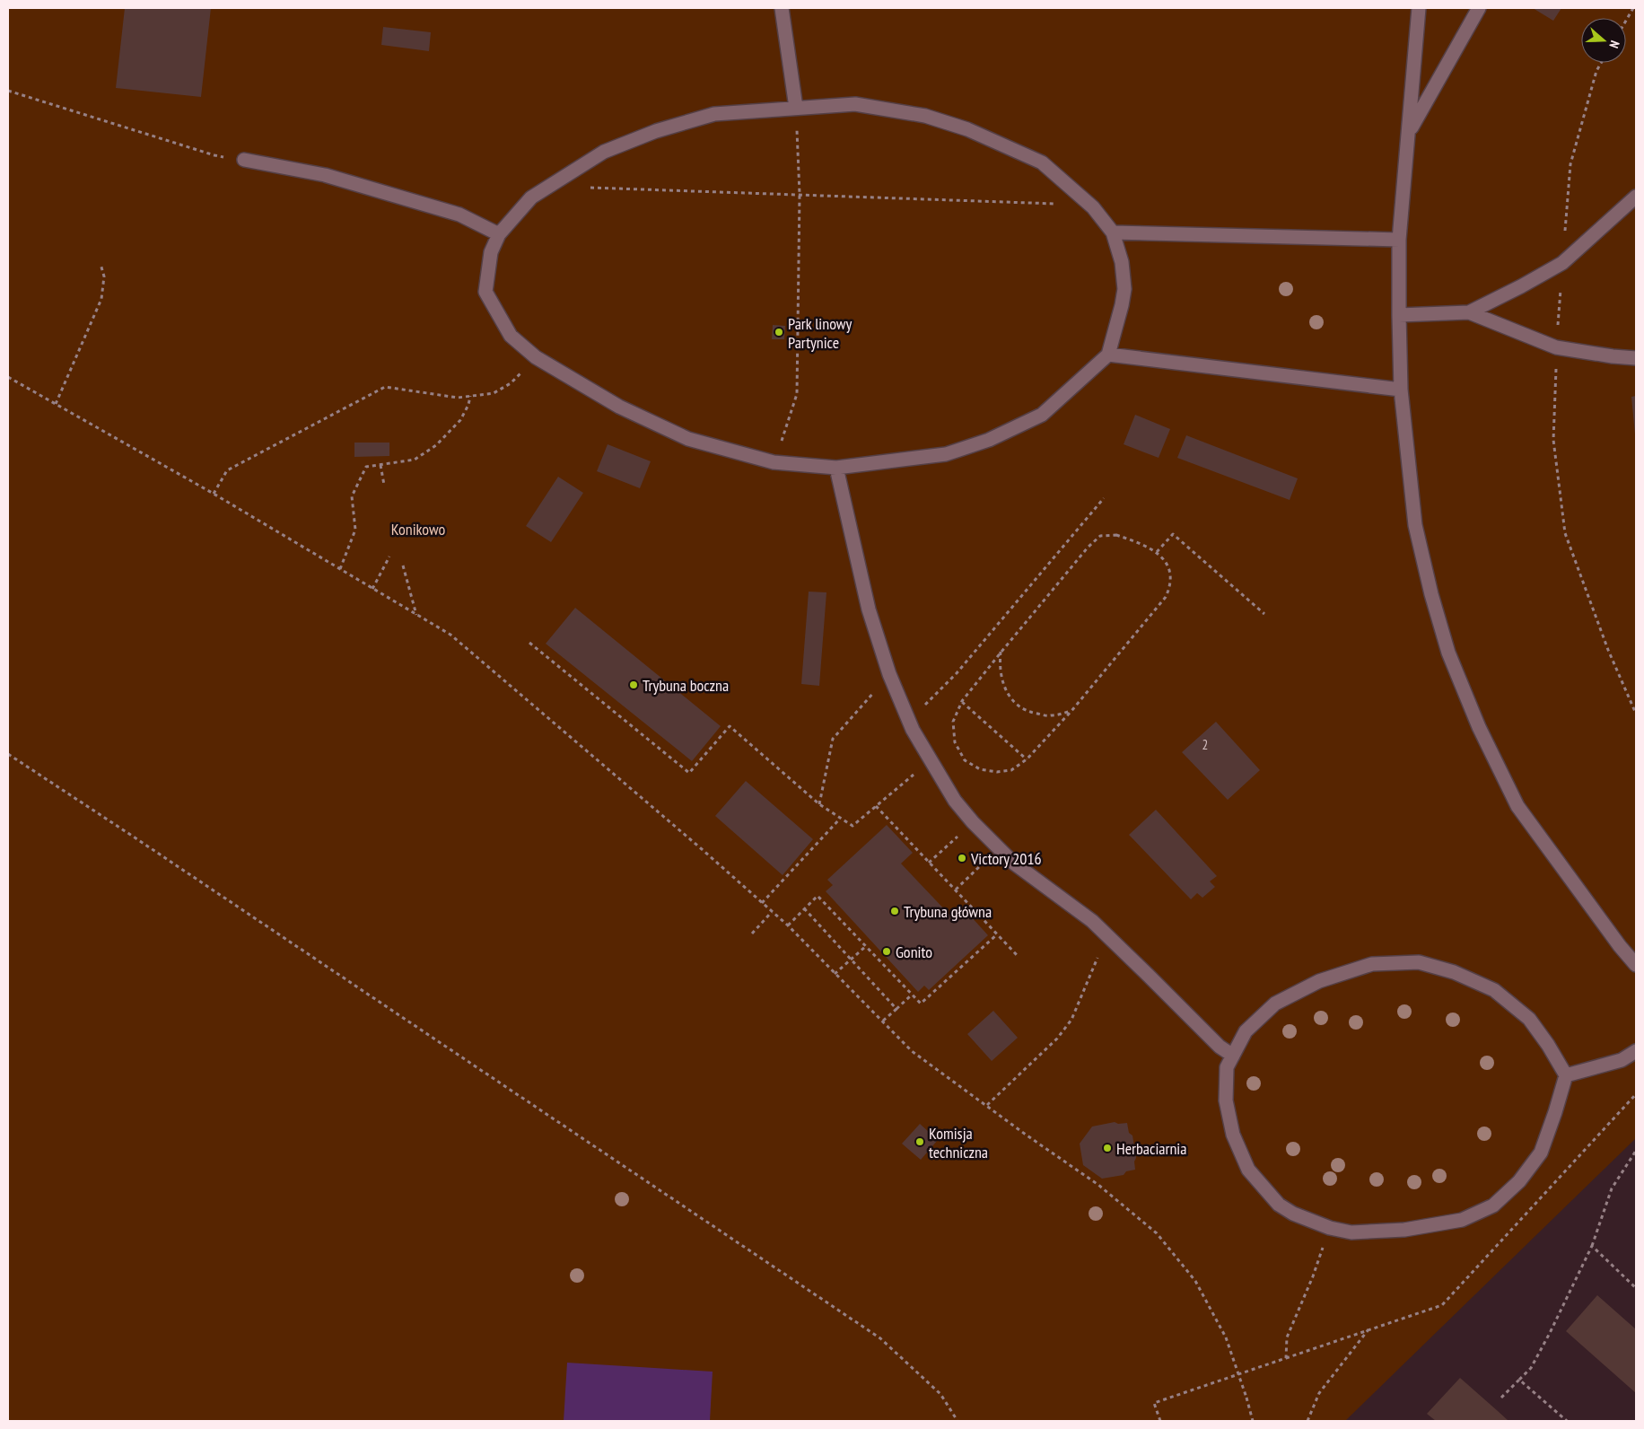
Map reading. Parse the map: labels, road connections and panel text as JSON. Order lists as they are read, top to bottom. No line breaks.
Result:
{"parks":["Konikowo"],"places":["Park linowy Partynice","Trybuna boczna","Victory 2016","Trybuna główna","Gonito","Komisja techniczna","Herbaciarnia"],"house_numbers":["2"],"north":"right"}
